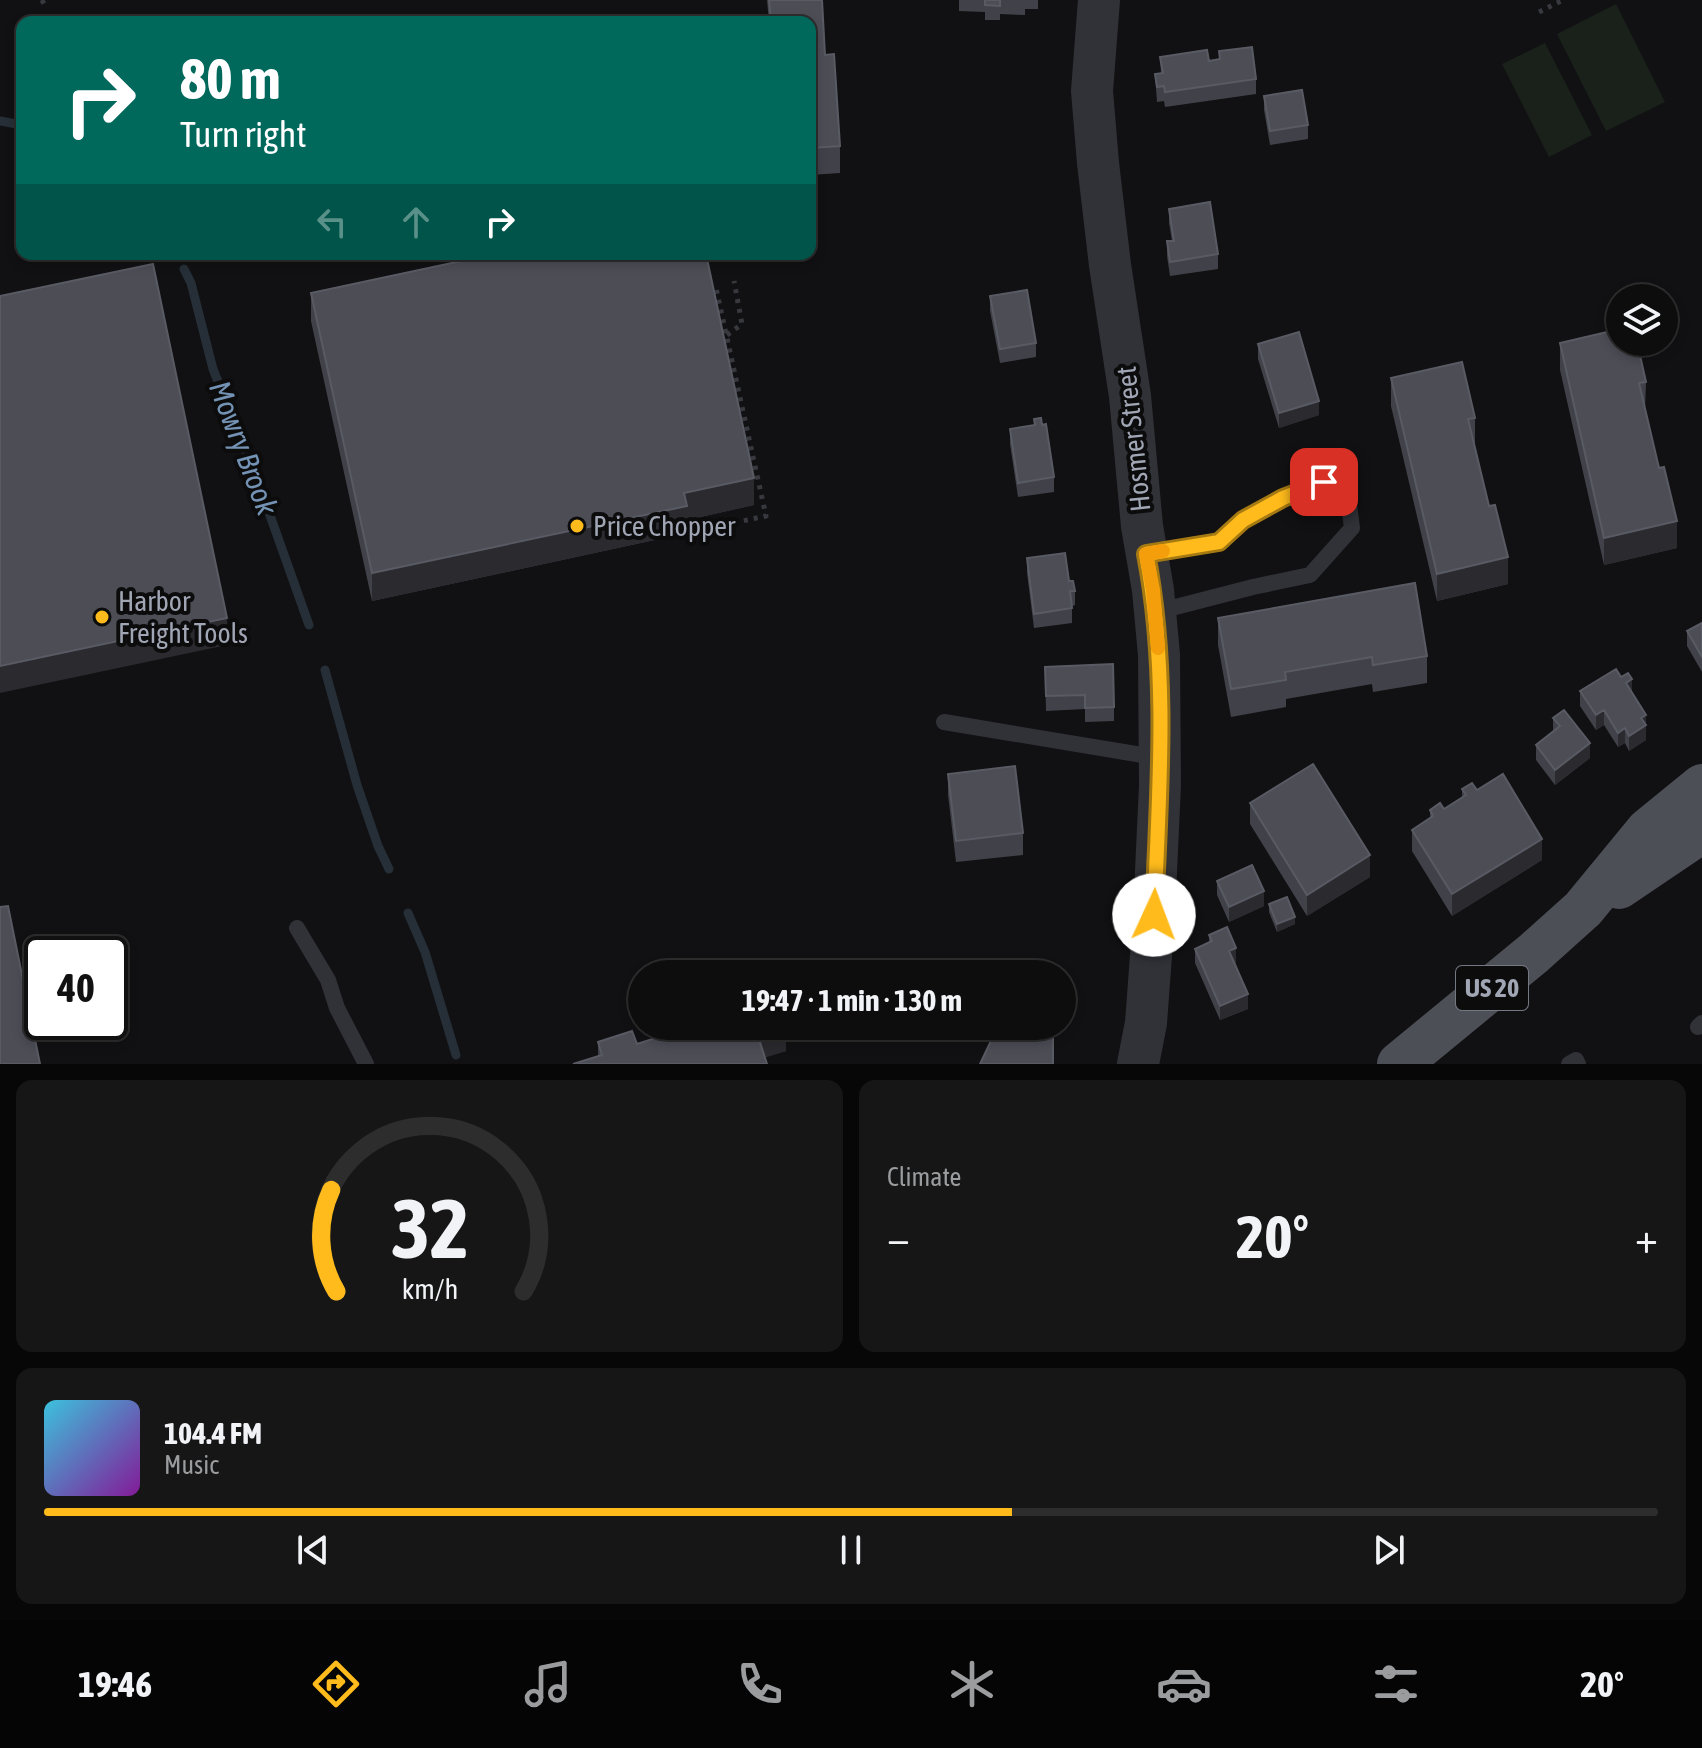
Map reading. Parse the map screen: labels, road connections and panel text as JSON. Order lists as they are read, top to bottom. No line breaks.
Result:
{"streets":{"main road":["US 20"],"street":["Hosmer Street"]},"water":["Mowry Brook"],"places":["Price Chopper","Harbor Freight Tools"],"page":{"turn":["80 m","Turn right"],"limit":"40","trip":"19:47 · 1 min · 130 m","tile":"Climate","heat":["−","20°","+"],"song":["104.4 FM","Music"],"tabs":["19:46","20°"],"gauge":["32","km/h"]}}
